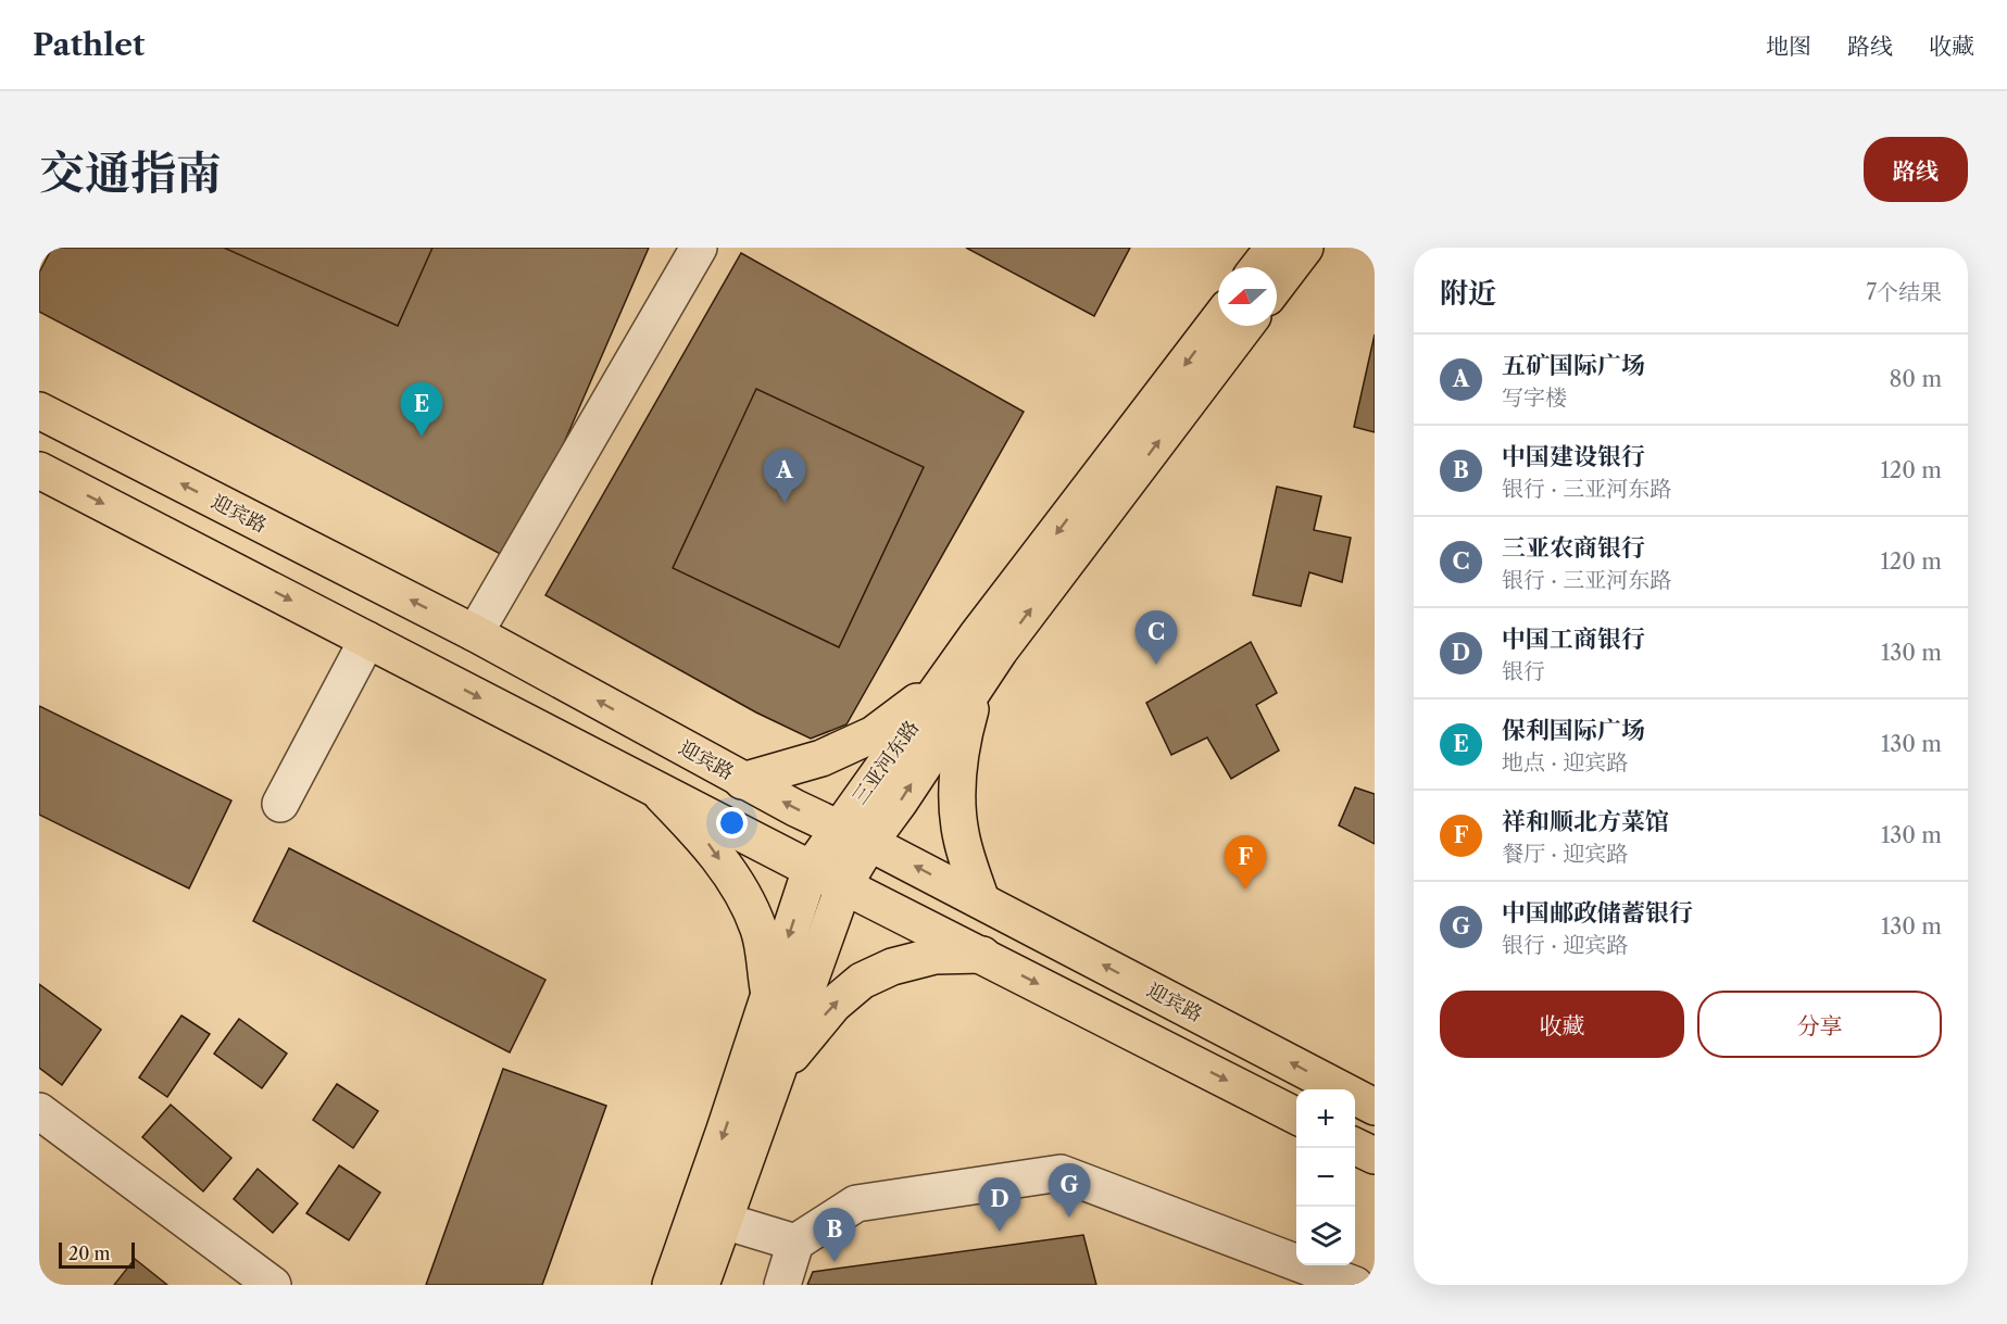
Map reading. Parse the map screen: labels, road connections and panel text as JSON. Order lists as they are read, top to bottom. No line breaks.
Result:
{"streets":{"main road":["迎宾路","三亚河东路"]},"crossings":[["迎宾路","三亚河东路"]],"scale_bar":"20 m","north":"left","page":{"header":"Pathlet","nav":["地图","路线","收藏"],"title":"交通指南","buttons":["路线",["收藏","分享"]],"heading":["附近","7个结果"],"list":[{"mark":"A","name":"五矿国际广场","note":"写字楼","value":"80 m"},{"mark":"B","name":"中国建设银行","note":"银行 · 三亚河东路","value":"120 m"},{"mark":"C","name":"三亚农商银行","note":"银行 · 三亚河东路","value":"120 m"},{"mark":"D","name":"中国工商银行","note":"银行","value":"130 m"},{"mark":"E","name":"保利国际广场","note":"地点 · 迎宾路","value":"130 m"},{"mark":"F","name":"祥和顺北方菜馆","note":"餐厅 · 迎宾路","value":"130 m"},{"mark":"G","name":"中国邮政储蓄银行","note":"银行 · 迎宾路","value":"130 m"}],"pins":["E","A","C","F","G","D","B"],"map_buttons":["+","−"],"scale":"20 m"}}
